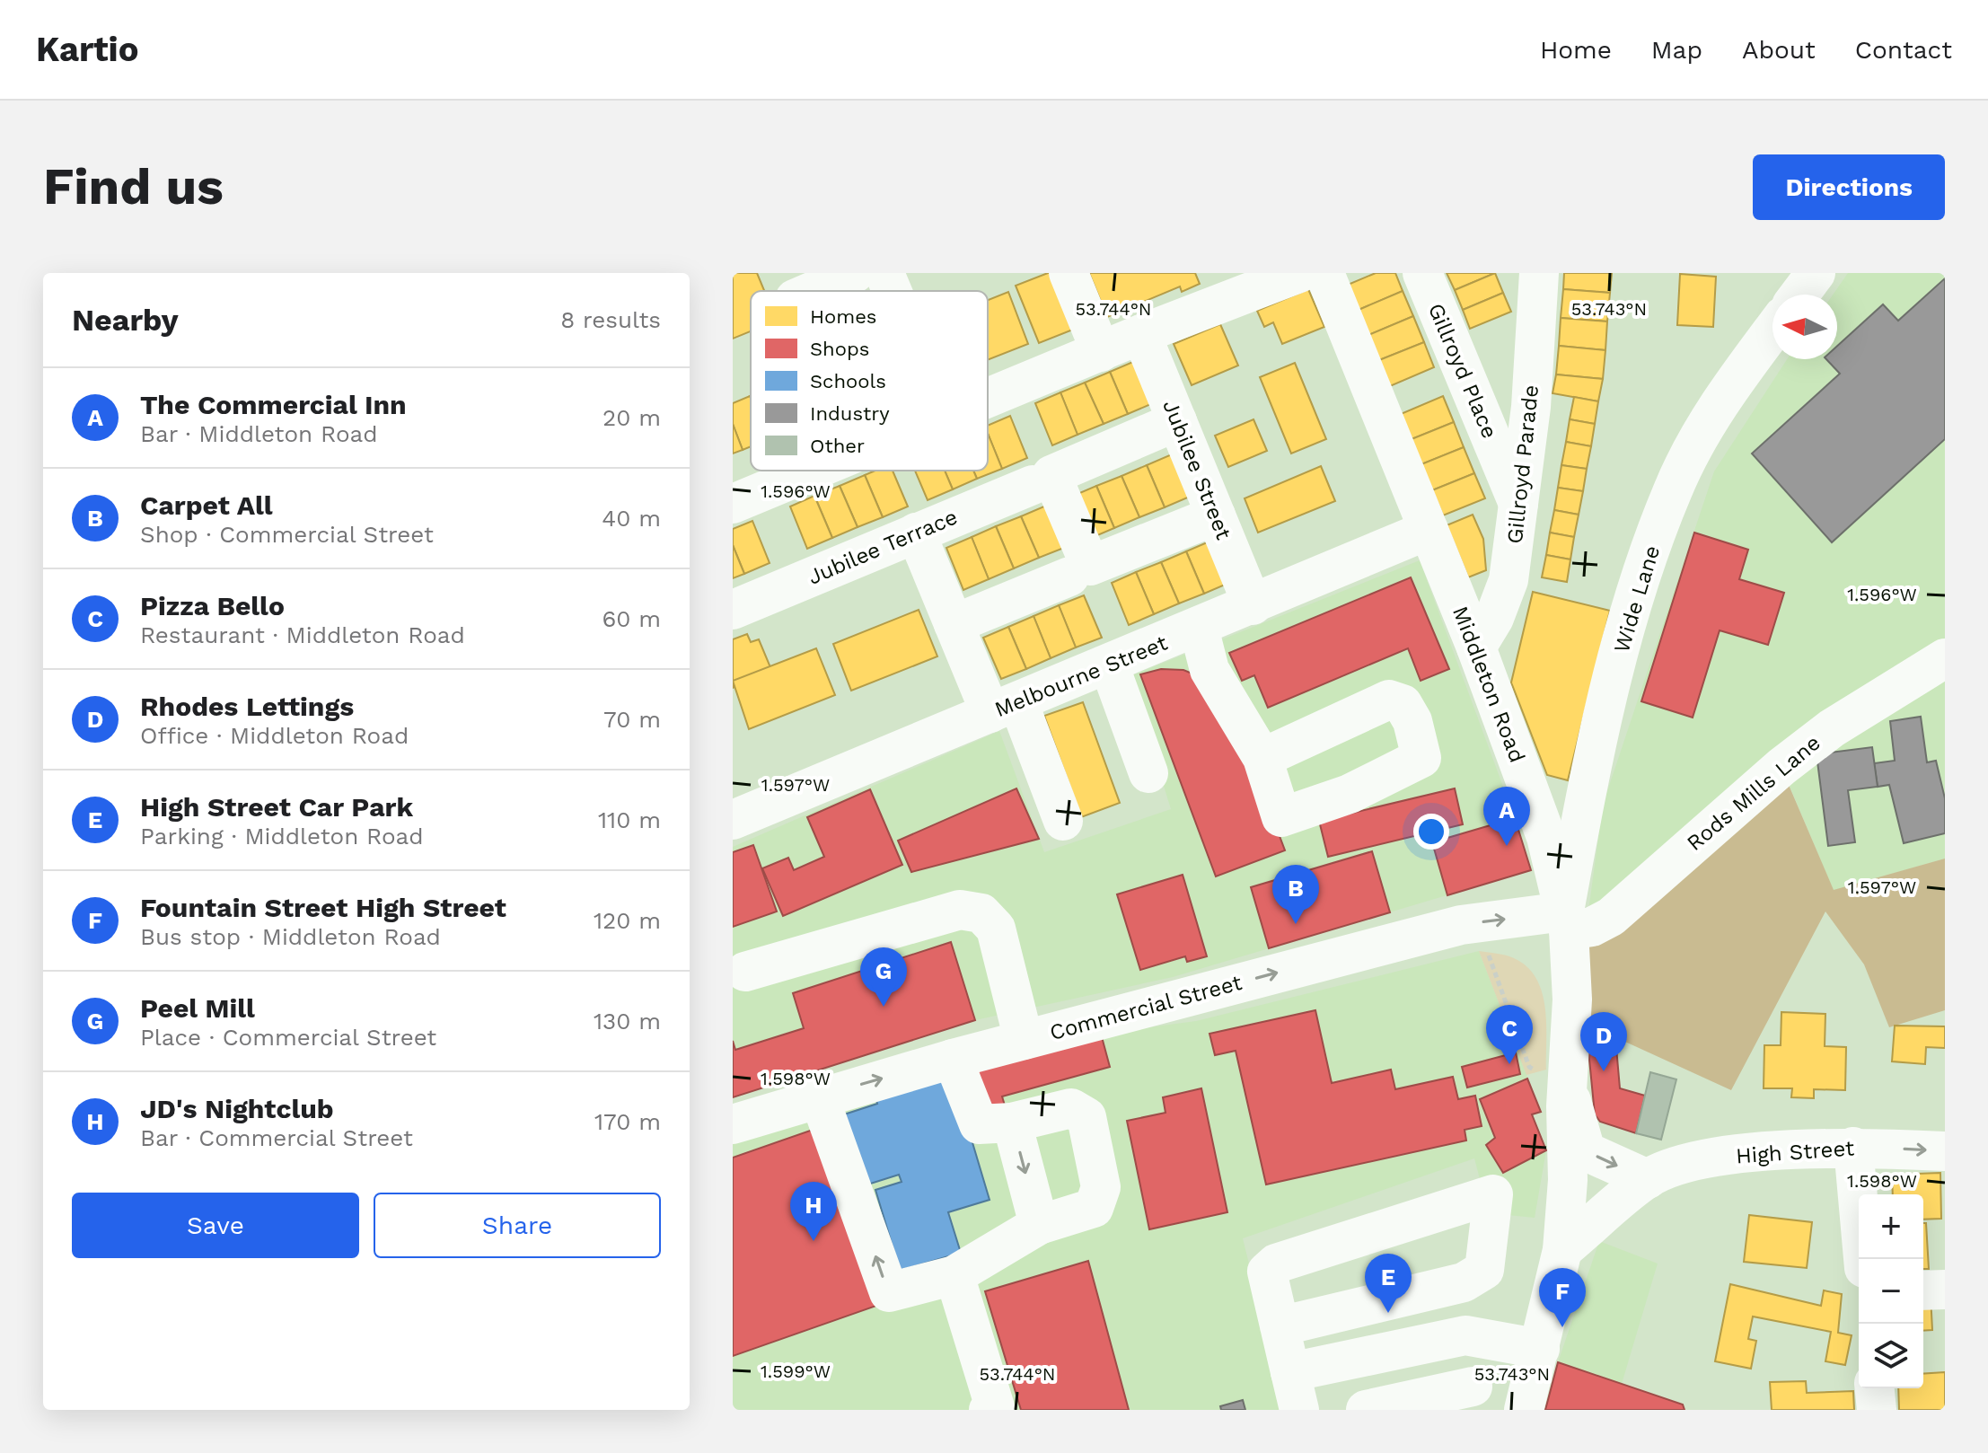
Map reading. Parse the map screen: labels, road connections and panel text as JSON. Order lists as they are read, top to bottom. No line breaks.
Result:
{"streets":{"street":["Gillroyd Place","Gillroyd Parade","Jubilee Street","Jubilee Terrace","Wide Lane","Melbourne Street","Middleton Road","Rods Mills Lane","Commercial Street","High Street"]},"crossings":[["Gillroyd Place","Gillroyd Parade"],["Gillroyd Parade","Middleton Road"],["Jubilee Street","Jubilee Terrace"],["Jubilee Street","Melbourne Street"],["Wide Lane","Middleton Road"],["Wide Lane","Rods Mills Lane"],["Wide Lane","Commercial Street"],["Melbourne Street","Middleton Road"],["Middleton Road","Rods Mills Lane"],["Middleton Road","Commercial Street"],["Middleton Road","High Street"],["Rods Mills Lane","Commercial Street"]],"one_way":["Commercial Street"],"legend":["Homes","Shops","Schools","Industry","Other"],"north":"left","page":{"header":"Kartio","nav":["Home","Map","About","Contact"],"buttons":["Directions",["Save","Share"]],"title":"Find us","heading":["Nearby","8 results"],"list":[{"mark":"A","name":"The Commercial Inn","note":"Bar · Middleton Road","value":"20 m"},{"mark":"B","name":"Carpet All","note":"Shop · Commercial Street","value":"40 m"},{"mark":"C","name":"Pizza Bello","note":"Restaurant · Middleton Road","value":"60 m"},{"mark":"D","name":"Rhodes Lettings","note":"Office · Middleton Road","value":"70 m"},{"mark":"E","name":"High Street Car Park","note":"Parking · Middleton Road","value":"110 m"},{"mark":"F","name":"Fountain Street High Street","note":"Bus stop · Middleton Road","value":"120 m"},{"mark":"G","name":"Peel Mill","note":"Place · Commercial Street","value":"130 m"},{"mark":"H","name":"JD's Nightclub","note":"Bar · Commercial Street","value":"170 m"}],"pins":["A","B","G","C","D","H","E","F"],"map_buttons":["+","−"]},"coordinates":["53.744°N","53.743°N","1.596°W","1.597°W","1.598°W","1.599°W"]}
